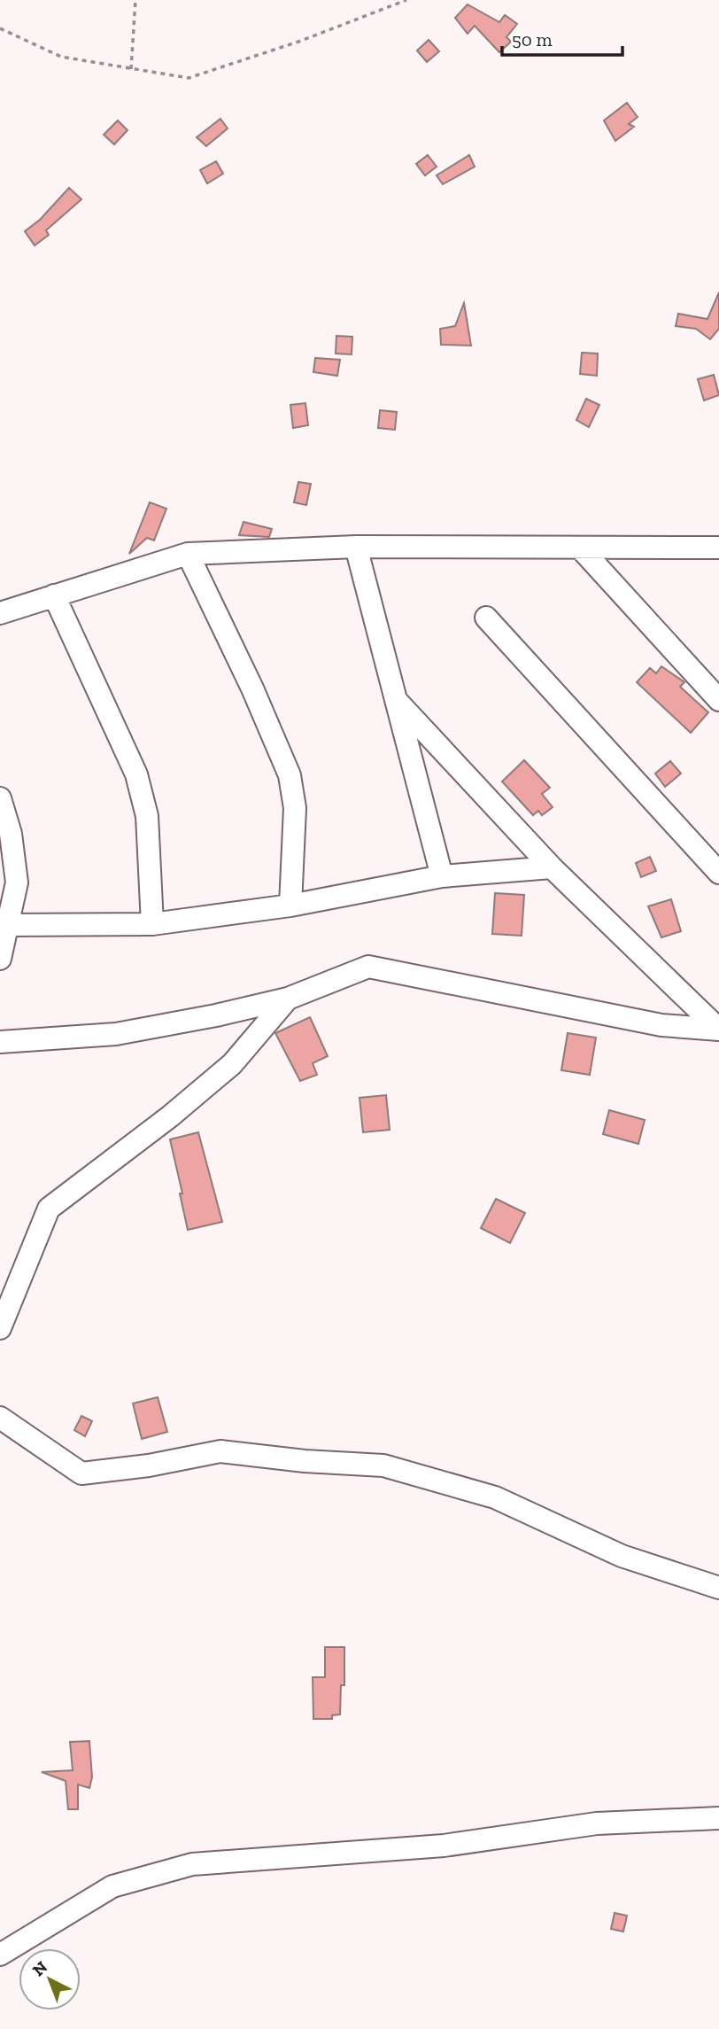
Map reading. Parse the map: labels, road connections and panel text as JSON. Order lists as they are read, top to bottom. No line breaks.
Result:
{"scale_bar":"50 m","north":"top left"}
